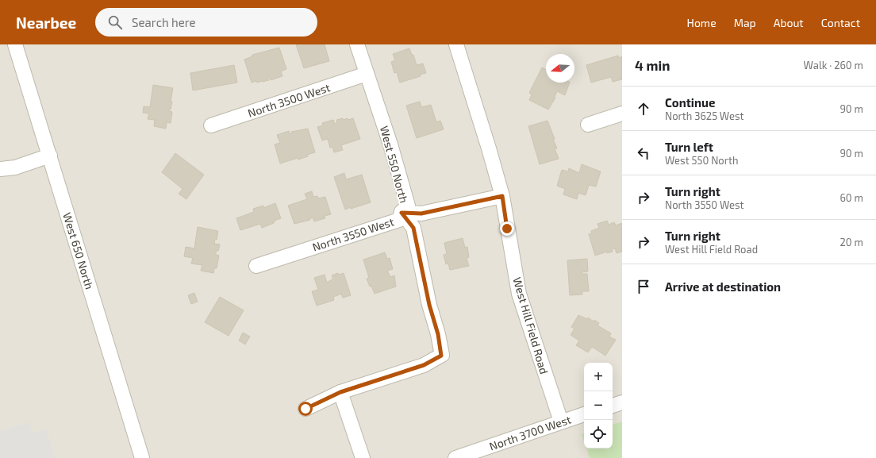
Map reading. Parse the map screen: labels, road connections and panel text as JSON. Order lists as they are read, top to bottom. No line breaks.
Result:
{"streets":{"street":["North 3500 West","West 550 North","North 3550 West","West 650 North","West Hill Field Road","North 3700 West"]},"crossings":[["North 3500 West","West 550 North"],["West 550 North","North 3550 West"],["North 3550 West","West Hill Field Road"],["West Hill Field Road","North 3700 West"]],"north":"left","page":{"header":"Nearbee","search":"Search here","nav":["Home","Map","About","Contact"],"heading":["4 min","Walk · 260 m"],"list":[["Continue","North 3625 West","90 m"],["Turn left","West 550 North","90 m"],["Turn right","North 3550 West","60 m"],["Turn right","West Hill Field Road","20 m"],"Arrive at destination"],"map_buttons":["+","−"]}}
